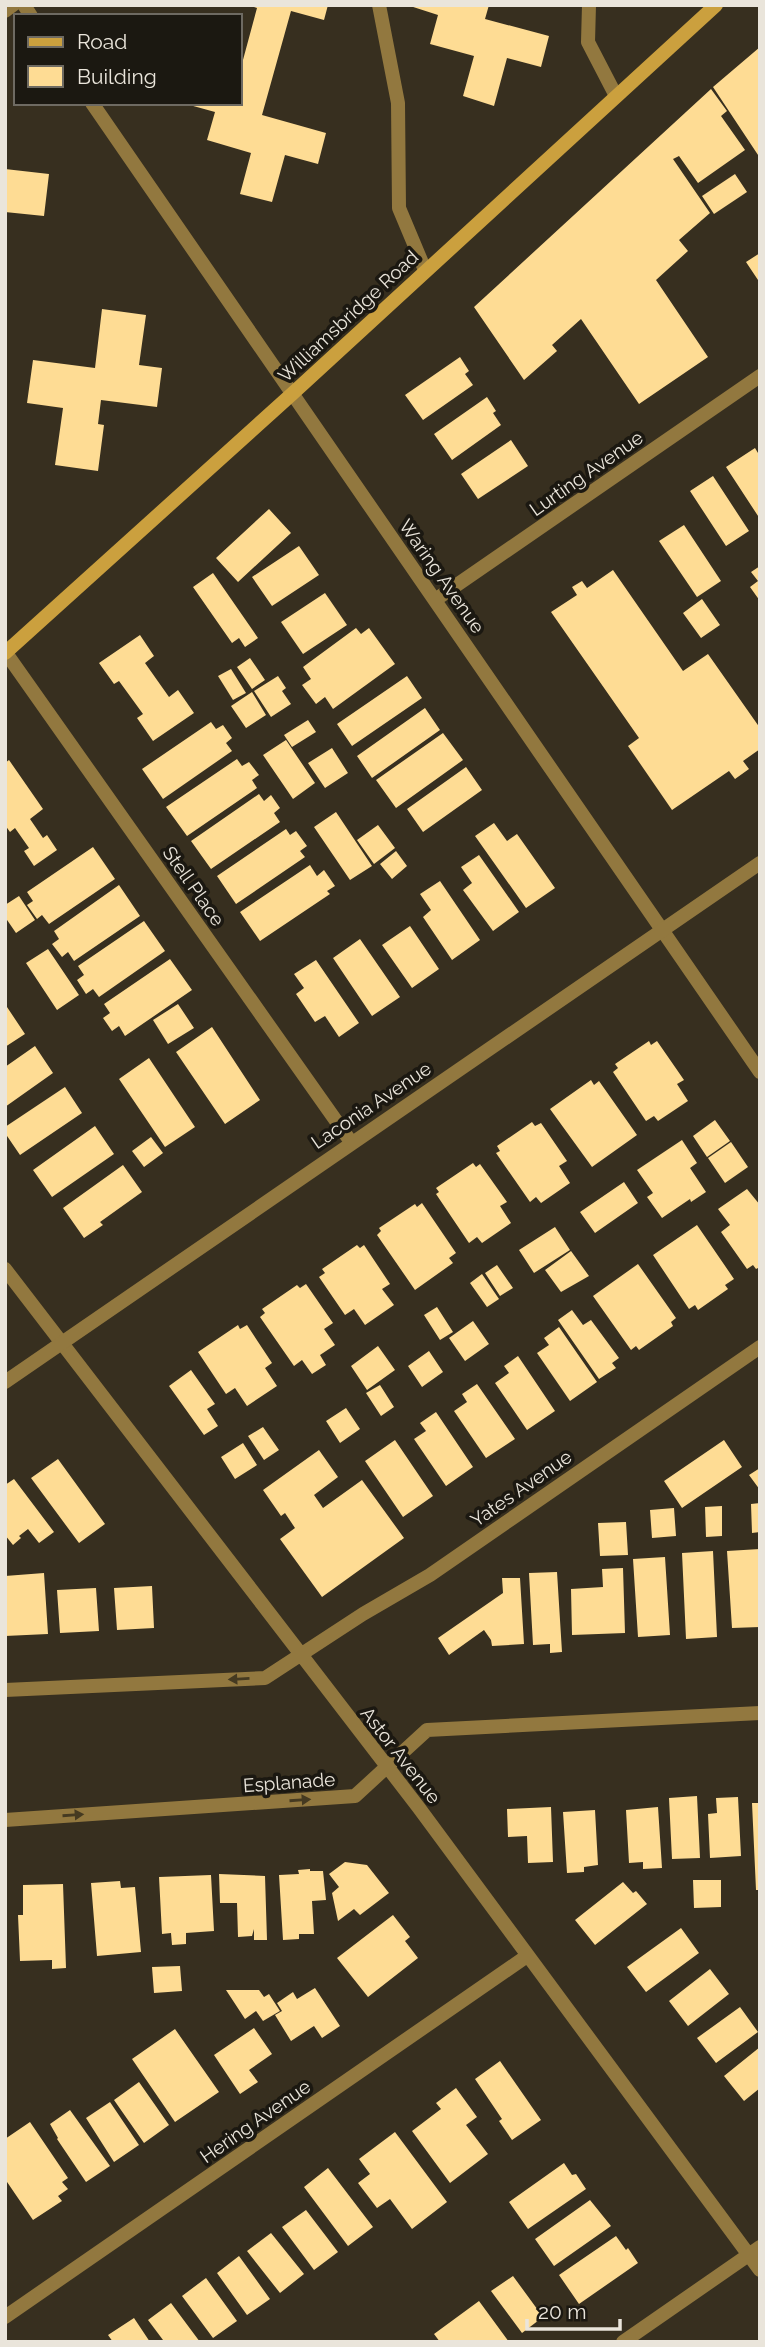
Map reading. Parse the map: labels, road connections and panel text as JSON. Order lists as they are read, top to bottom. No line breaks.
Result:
{"streets":{"main road":["Williamsbridge Road"],"street":["Lurting Avenue","Waring Avenue","Stell Place","Laconia Avenue","Yates Avenue","Astor Avenue","Esplanade","Hering Avenue"]},"crossings":[["Williamsbridge Road","Waring Avenue"],["Williamsbridge Road","Stell Place"],["Lurting Avenue","Waring Avenue"],["Waring Avenue","Laconia Avenue"],["Stell Place","Laconia Avenue"],["Laconia Avenue","Astor Avenue"],["Yates Avenue","Astor Avenue"],["Astor Avenue","Esplanade"],["Astor Avenue","Hering Avenue"]],"one_way":["Esplanade"],"legend":["Road","Building"],"scale_bar":"20 m"}
